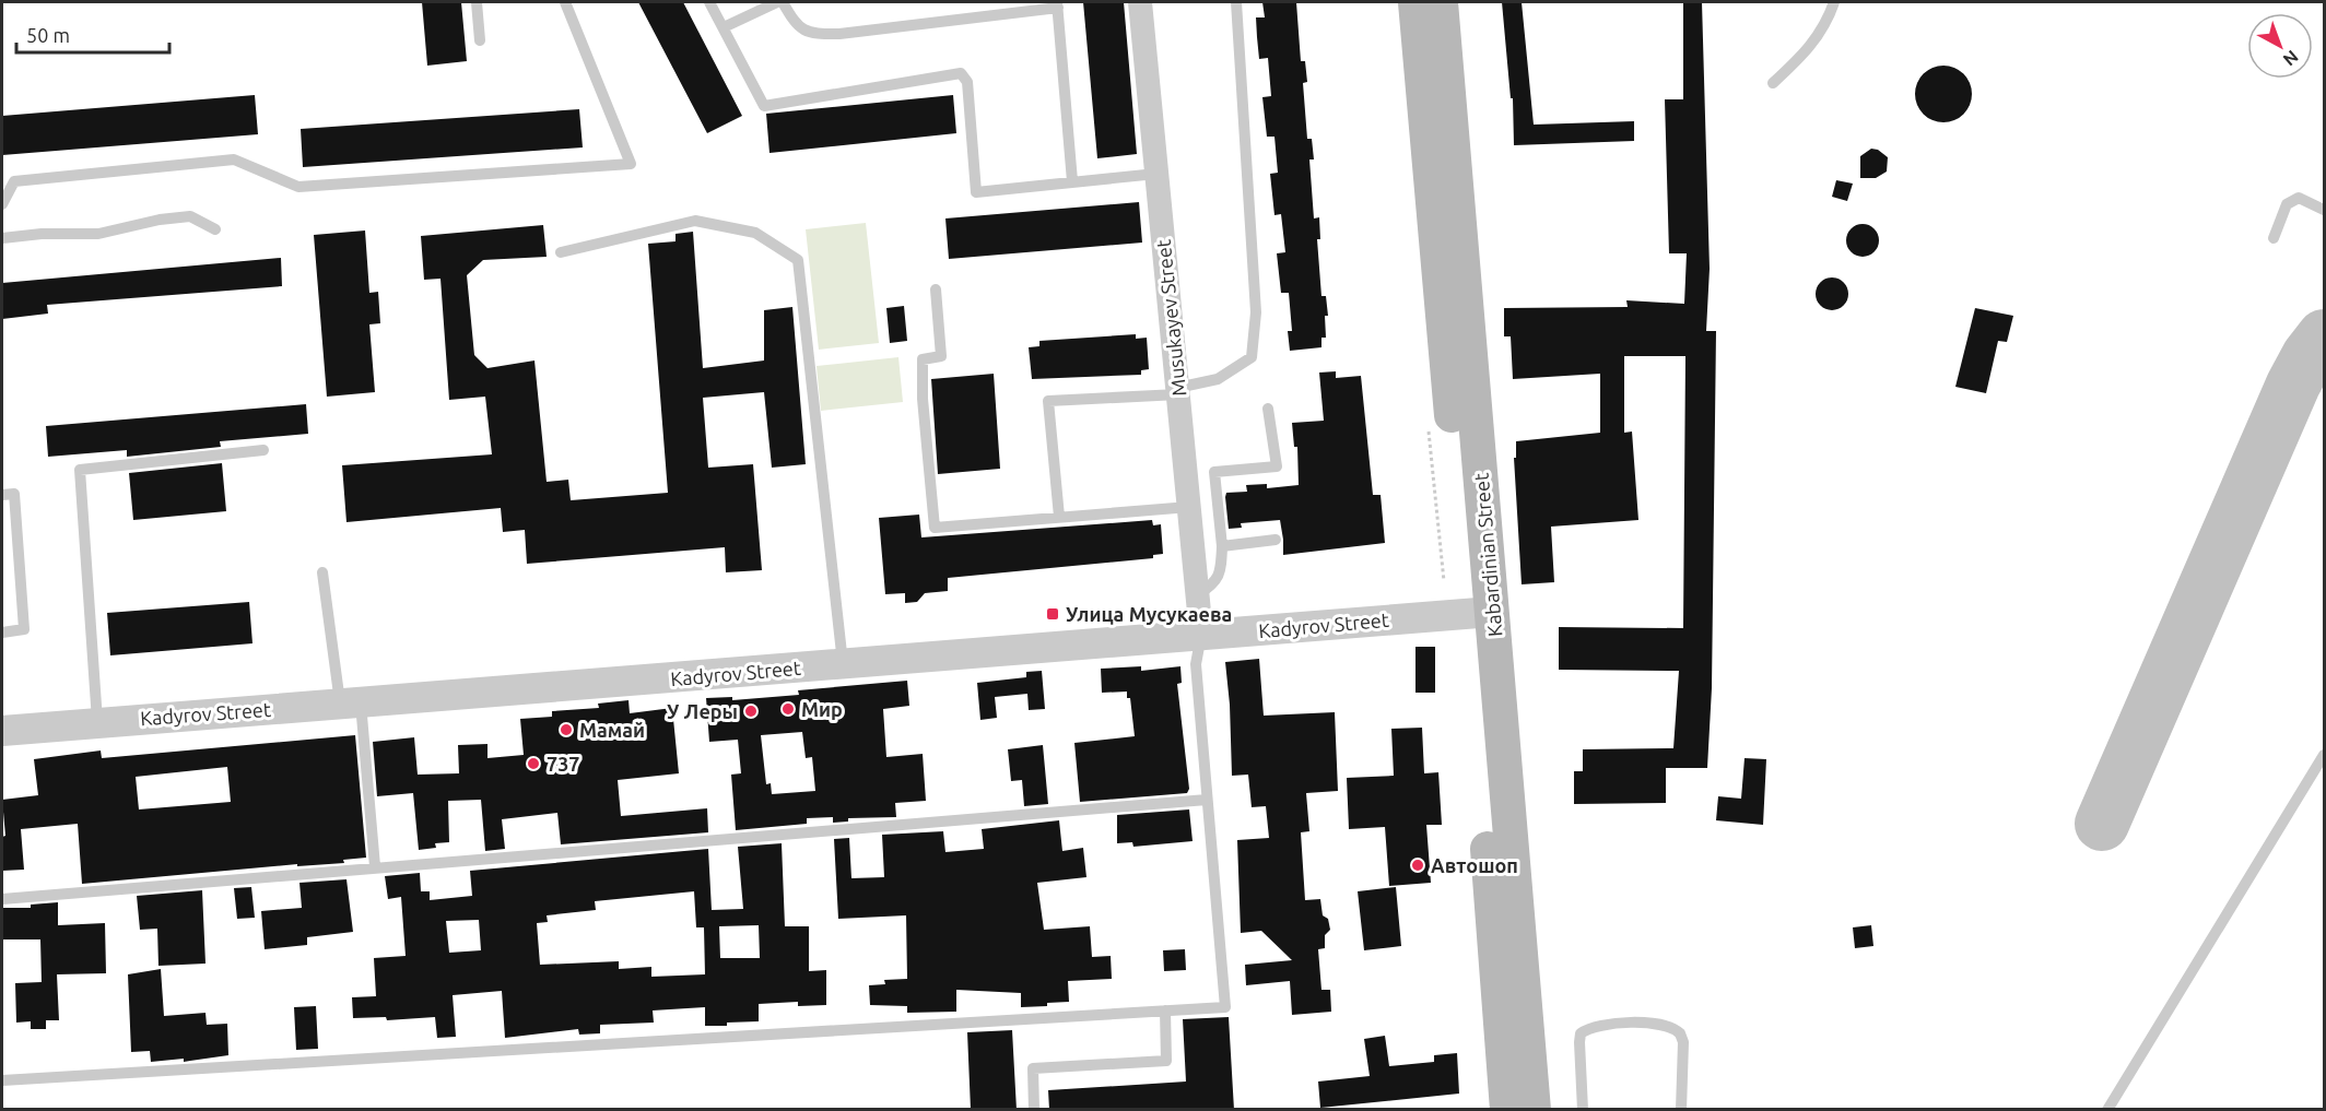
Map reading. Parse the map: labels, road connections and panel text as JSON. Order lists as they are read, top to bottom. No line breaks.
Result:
{"streets":{"main road":["Kabardinian Street"],"street":["Musukayev Street","Kadyrov Street"]},"crossings":[["Musukayev Street","Kadyrov Street"],["Kabardinian Street","Kadyrov Street"]],"places":{"transit":["Улица Мусукаева"],"other":["Мир","У Леры","Мамай","737","Автошоп"]},"scale_bar":"50 m","north":"bottom right"}
